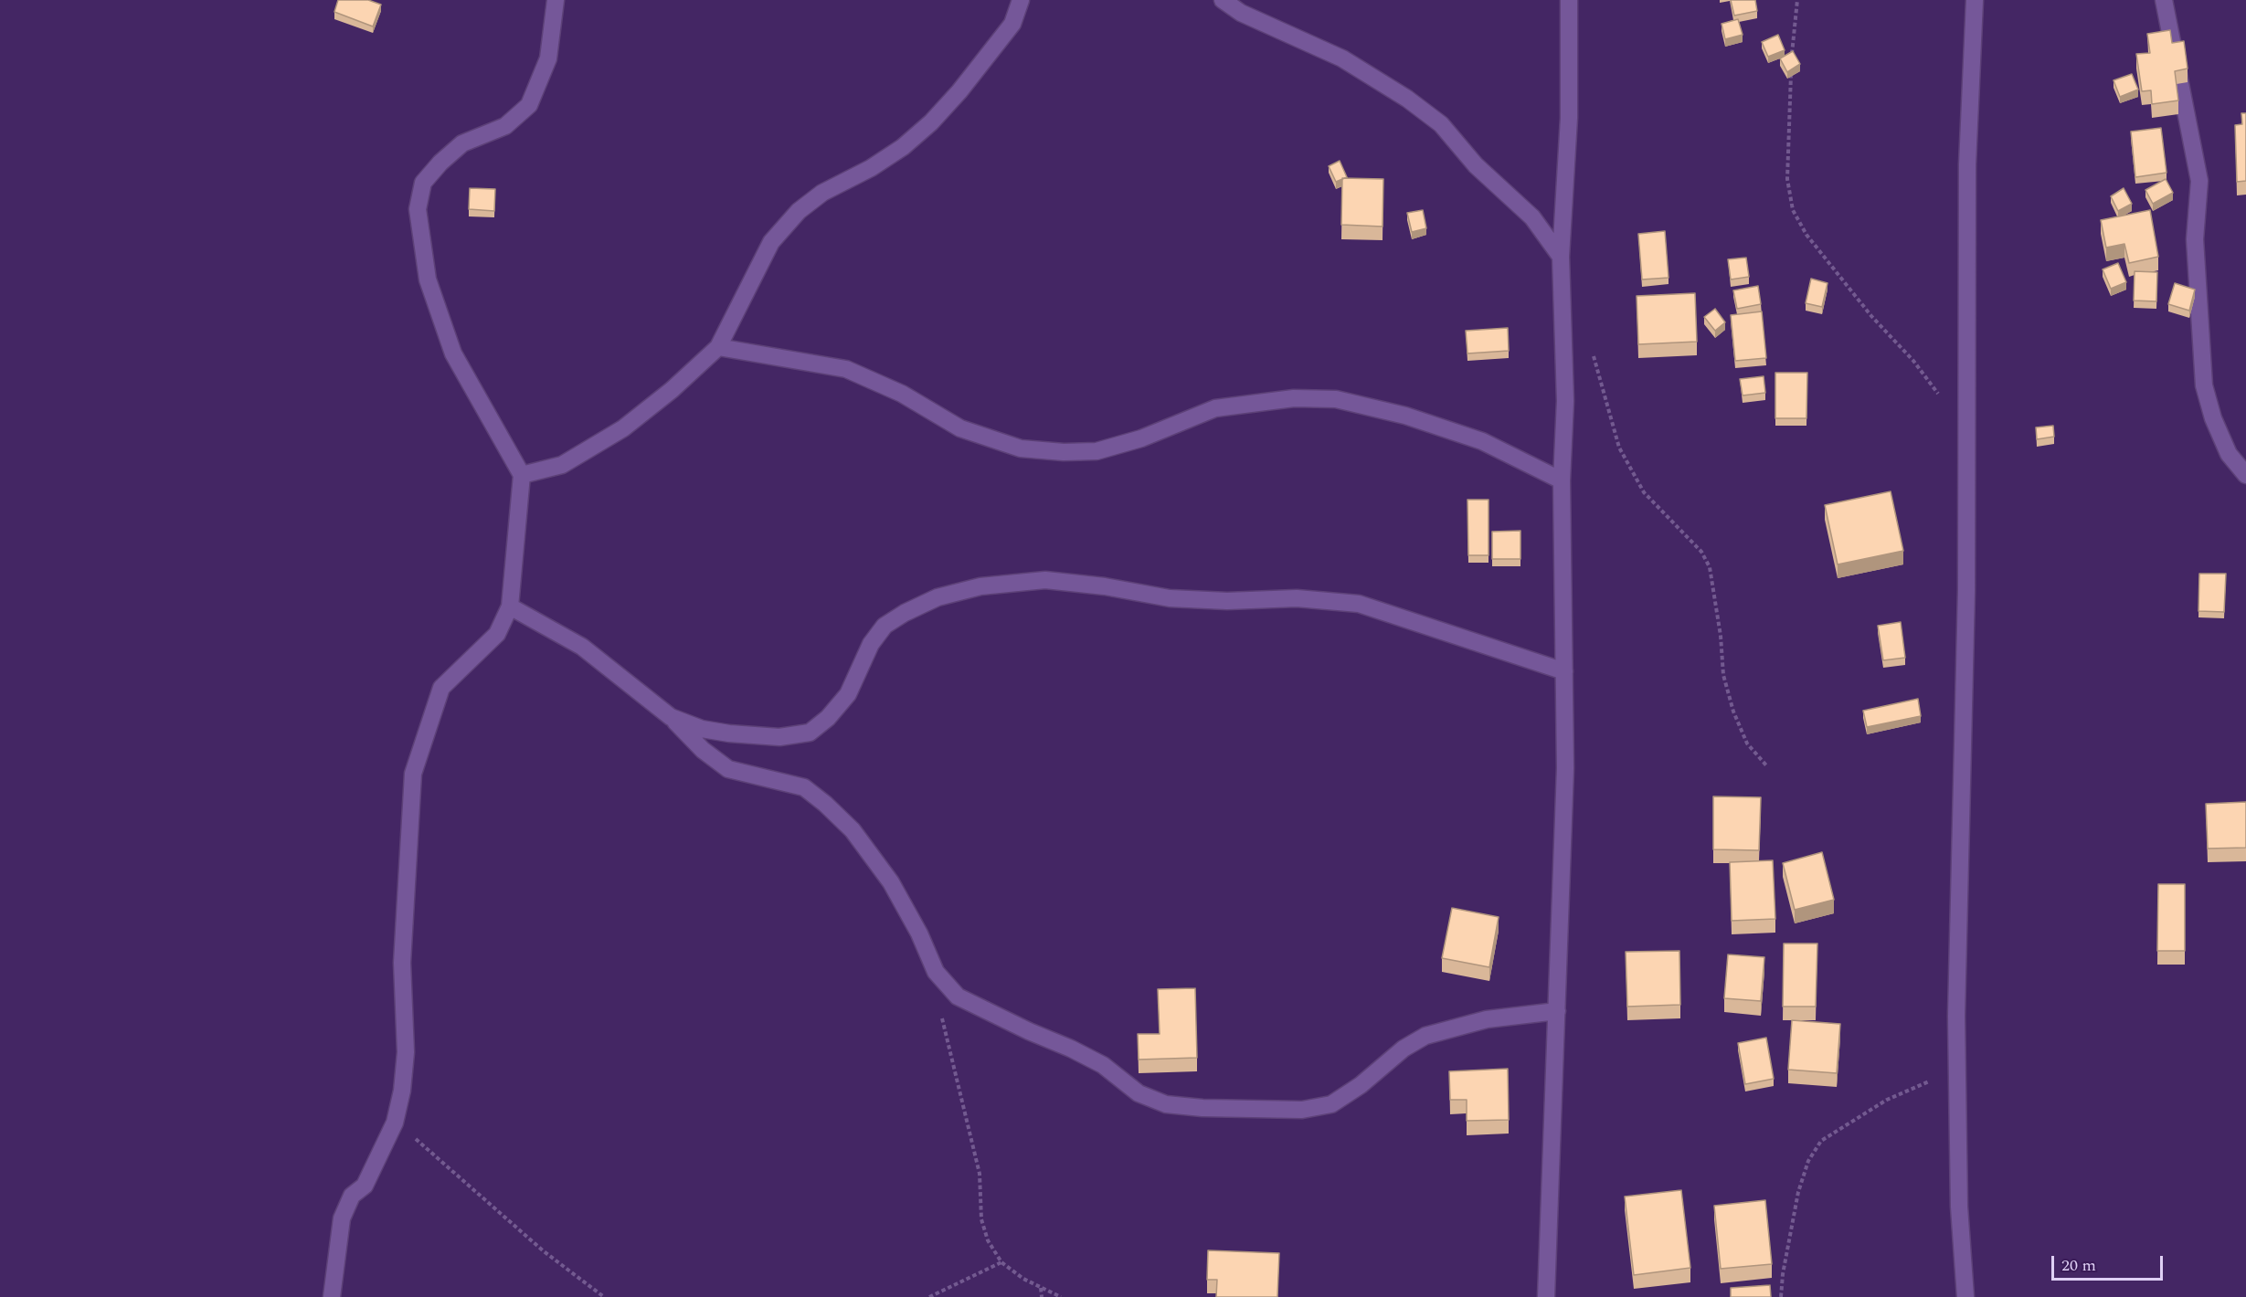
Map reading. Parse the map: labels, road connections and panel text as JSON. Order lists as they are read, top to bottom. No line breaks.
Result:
{"scale_bar":"20 m"}
